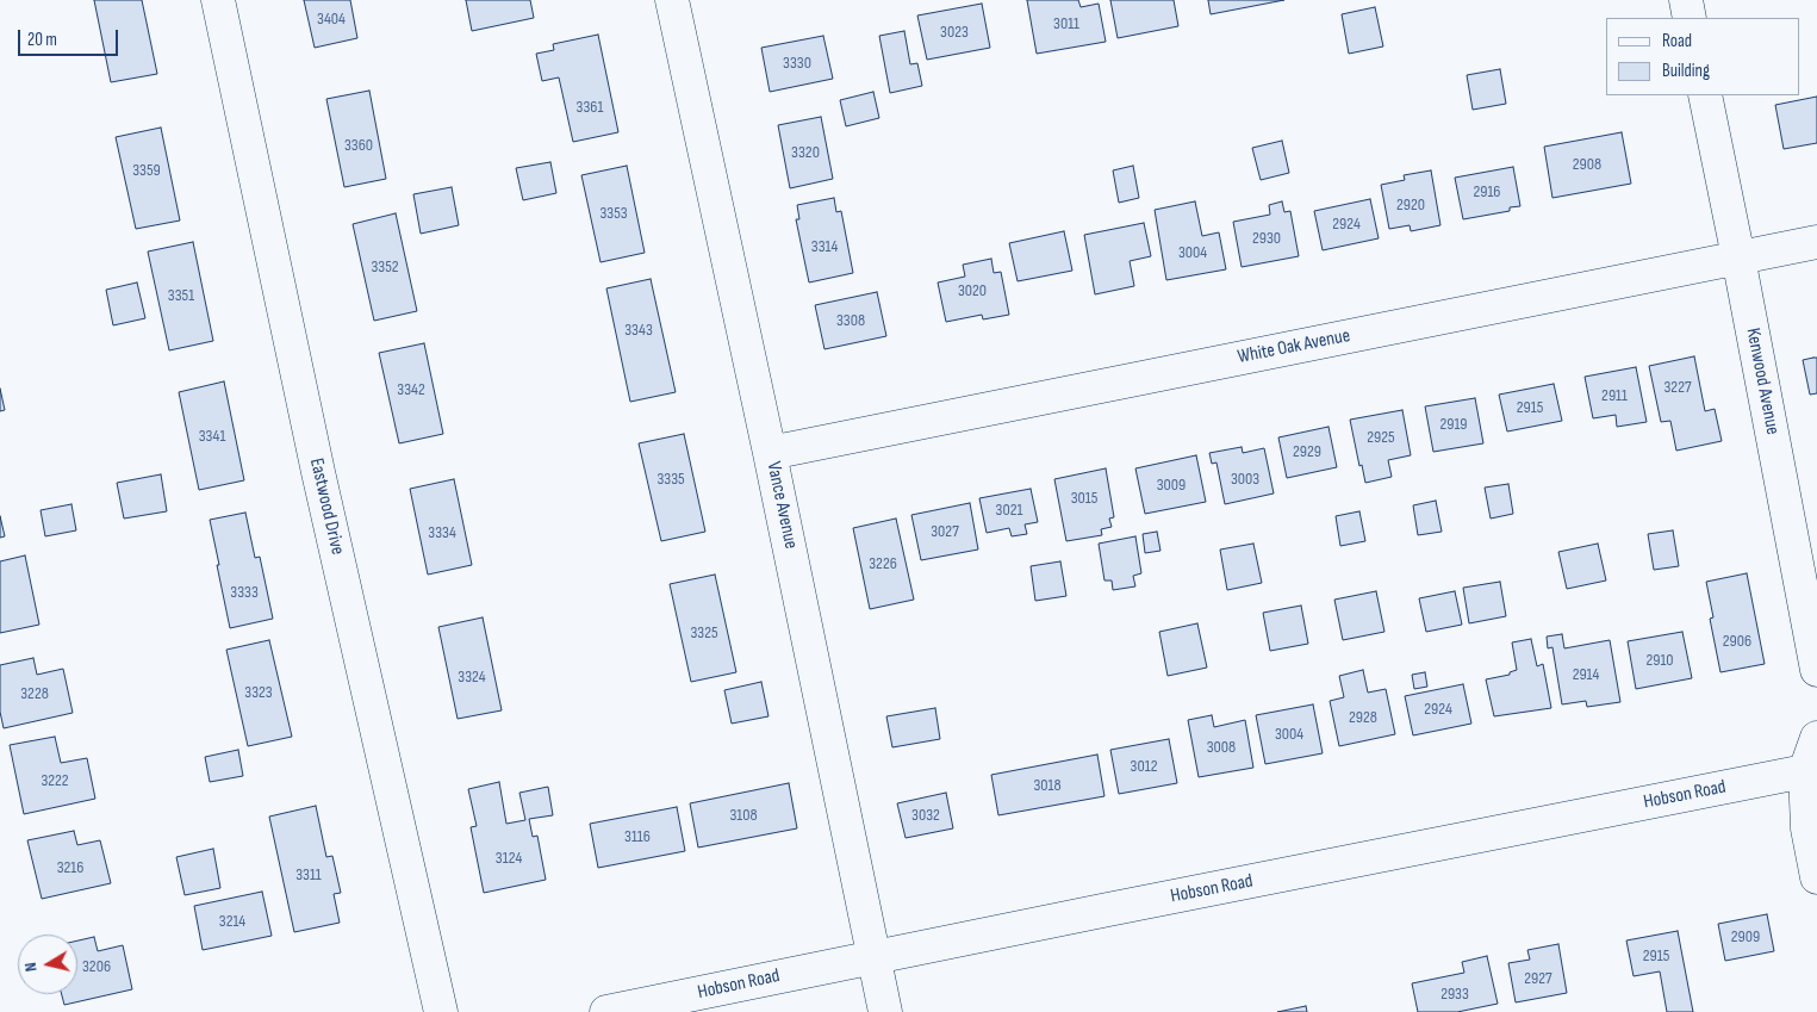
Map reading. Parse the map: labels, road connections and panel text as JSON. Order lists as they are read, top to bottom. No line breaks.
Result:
{"streets":{"street":["White Oak Avenue","Kenwood Avenue","Vance Avenue","Eastwood Drive","Hobson Road"]},"crossings":[["White Oak Avenue","Kenwood Avenue"],["White Oak Avenue","Vance Avenue"],["Vance Avenue","Hobson Road"]],"house_numbers":["3404","3011","3023","3330","3361","3360","3320","2908","3359","2916","2920","3353","2924","2930","3314","3004","3352","3020","3351","3308","3343","3227","3342","2911","2915","2919","3341","2925","2929","3335","3003","3009","3015","3021","3027","3334","3226","3333","3325","2906","2910","2914","3324","3323","3228","2924","2928","3004","3008","3012","3222","3018","3108","3032","3116","3124","3216","3311","3214","2909","2915","3206","2927","2933"],"legend":["Road","Building"],"scale_bar":"20 m","north":"left"}
